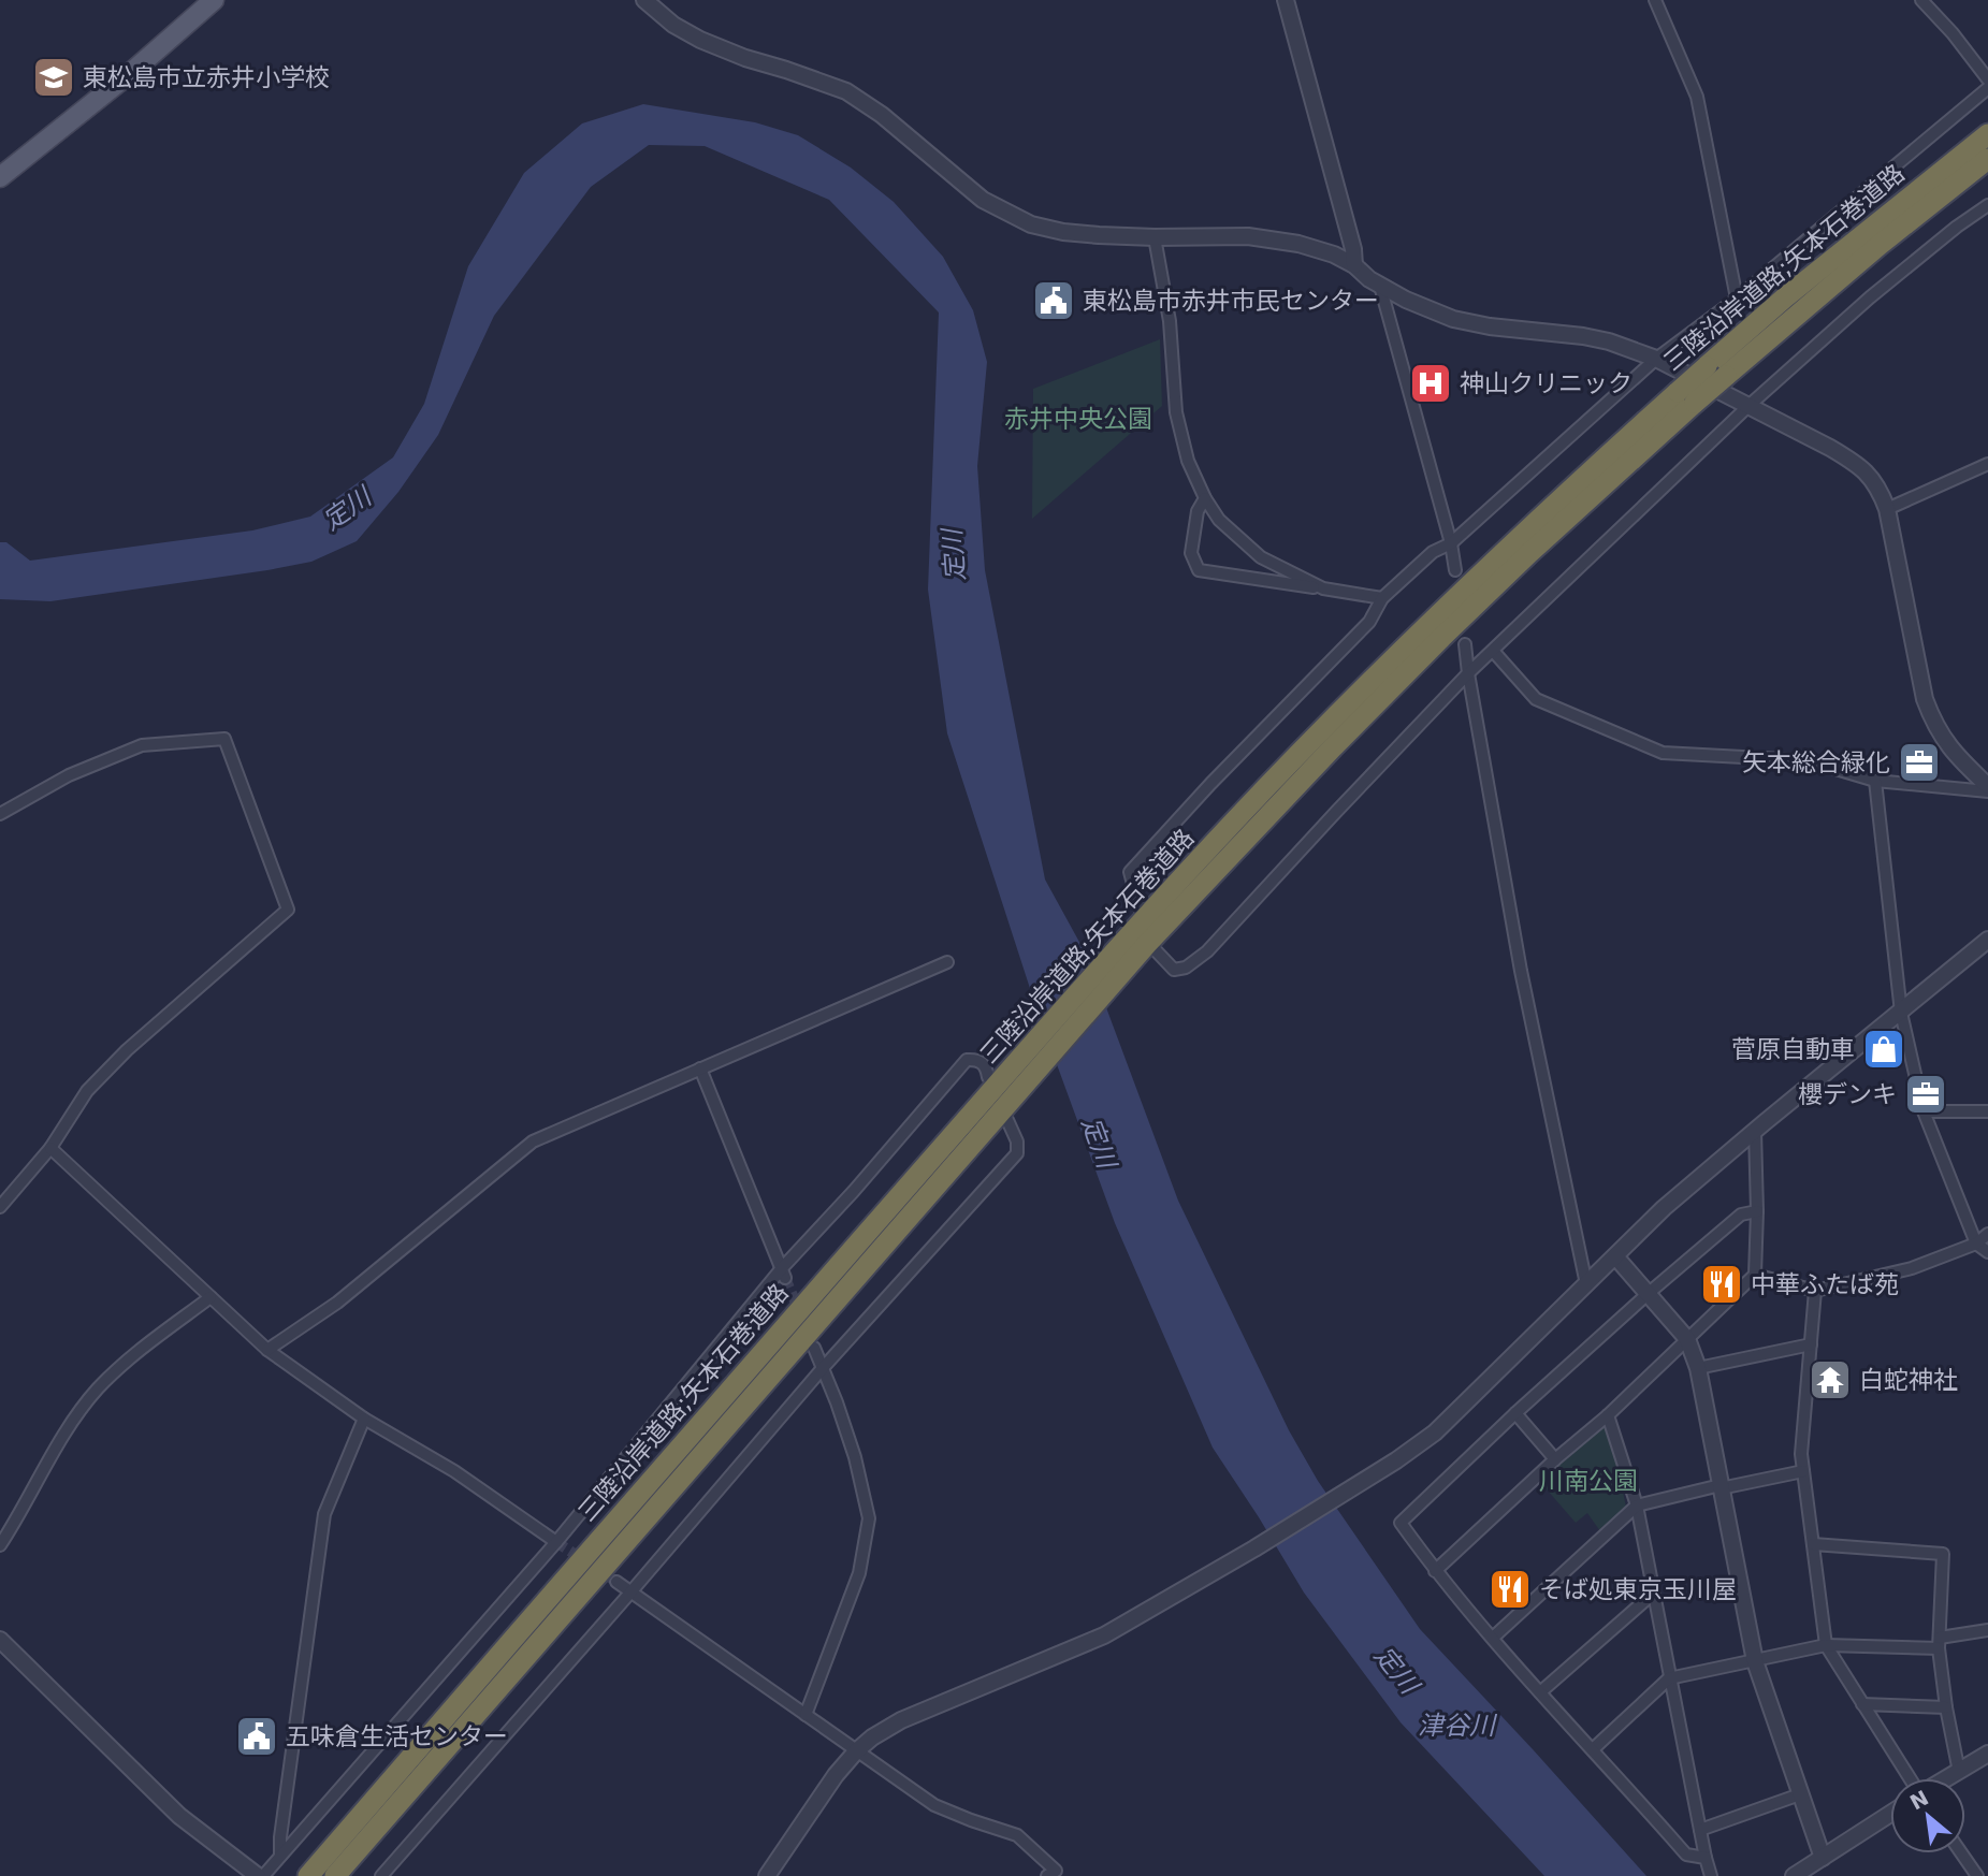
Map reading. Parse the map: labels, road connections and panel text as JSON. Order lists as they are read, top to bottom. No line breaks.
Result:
{"streets":{"highway":["三陸沿岸道路;矢本石巻道路"]},"water":["定川","津谷川"],"parks":["赤井中央公園","川南公園"],"places":{"school or university":["東松島市立赤井小学校"],"public building":["東松島市赤井市民センター","五味倉生活センター"],"hospital":["神山クリニック"],"office":["矢本総合緑化","櫻デンキ"],"shop":["菅原自動車"],"restaurant":["中華ふたば苑","そば処東京玉川屋"],"temple":["白蛇神社"]},"north":"top left"}
